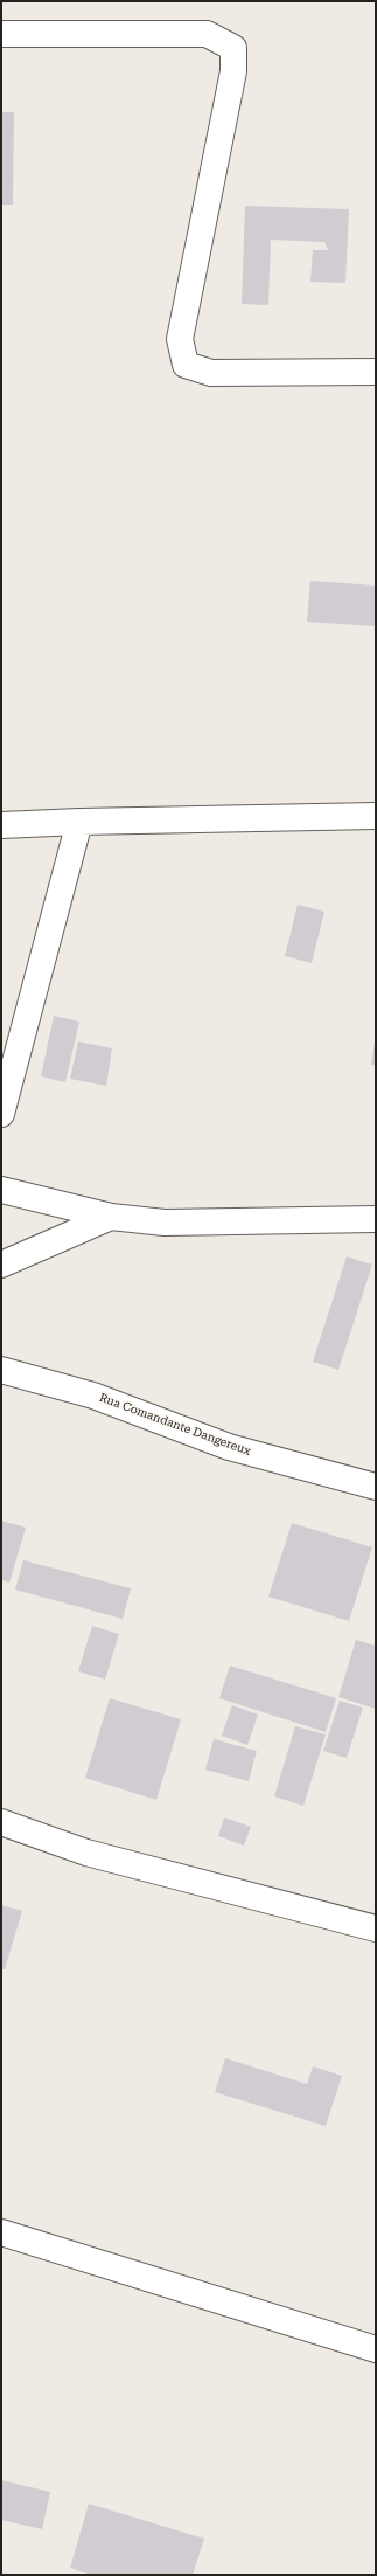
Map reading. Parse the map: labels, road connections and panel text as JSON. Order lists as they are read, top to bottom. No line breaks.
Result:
{"streets":{"street":["Rua Comandante Dangereux"]}}
